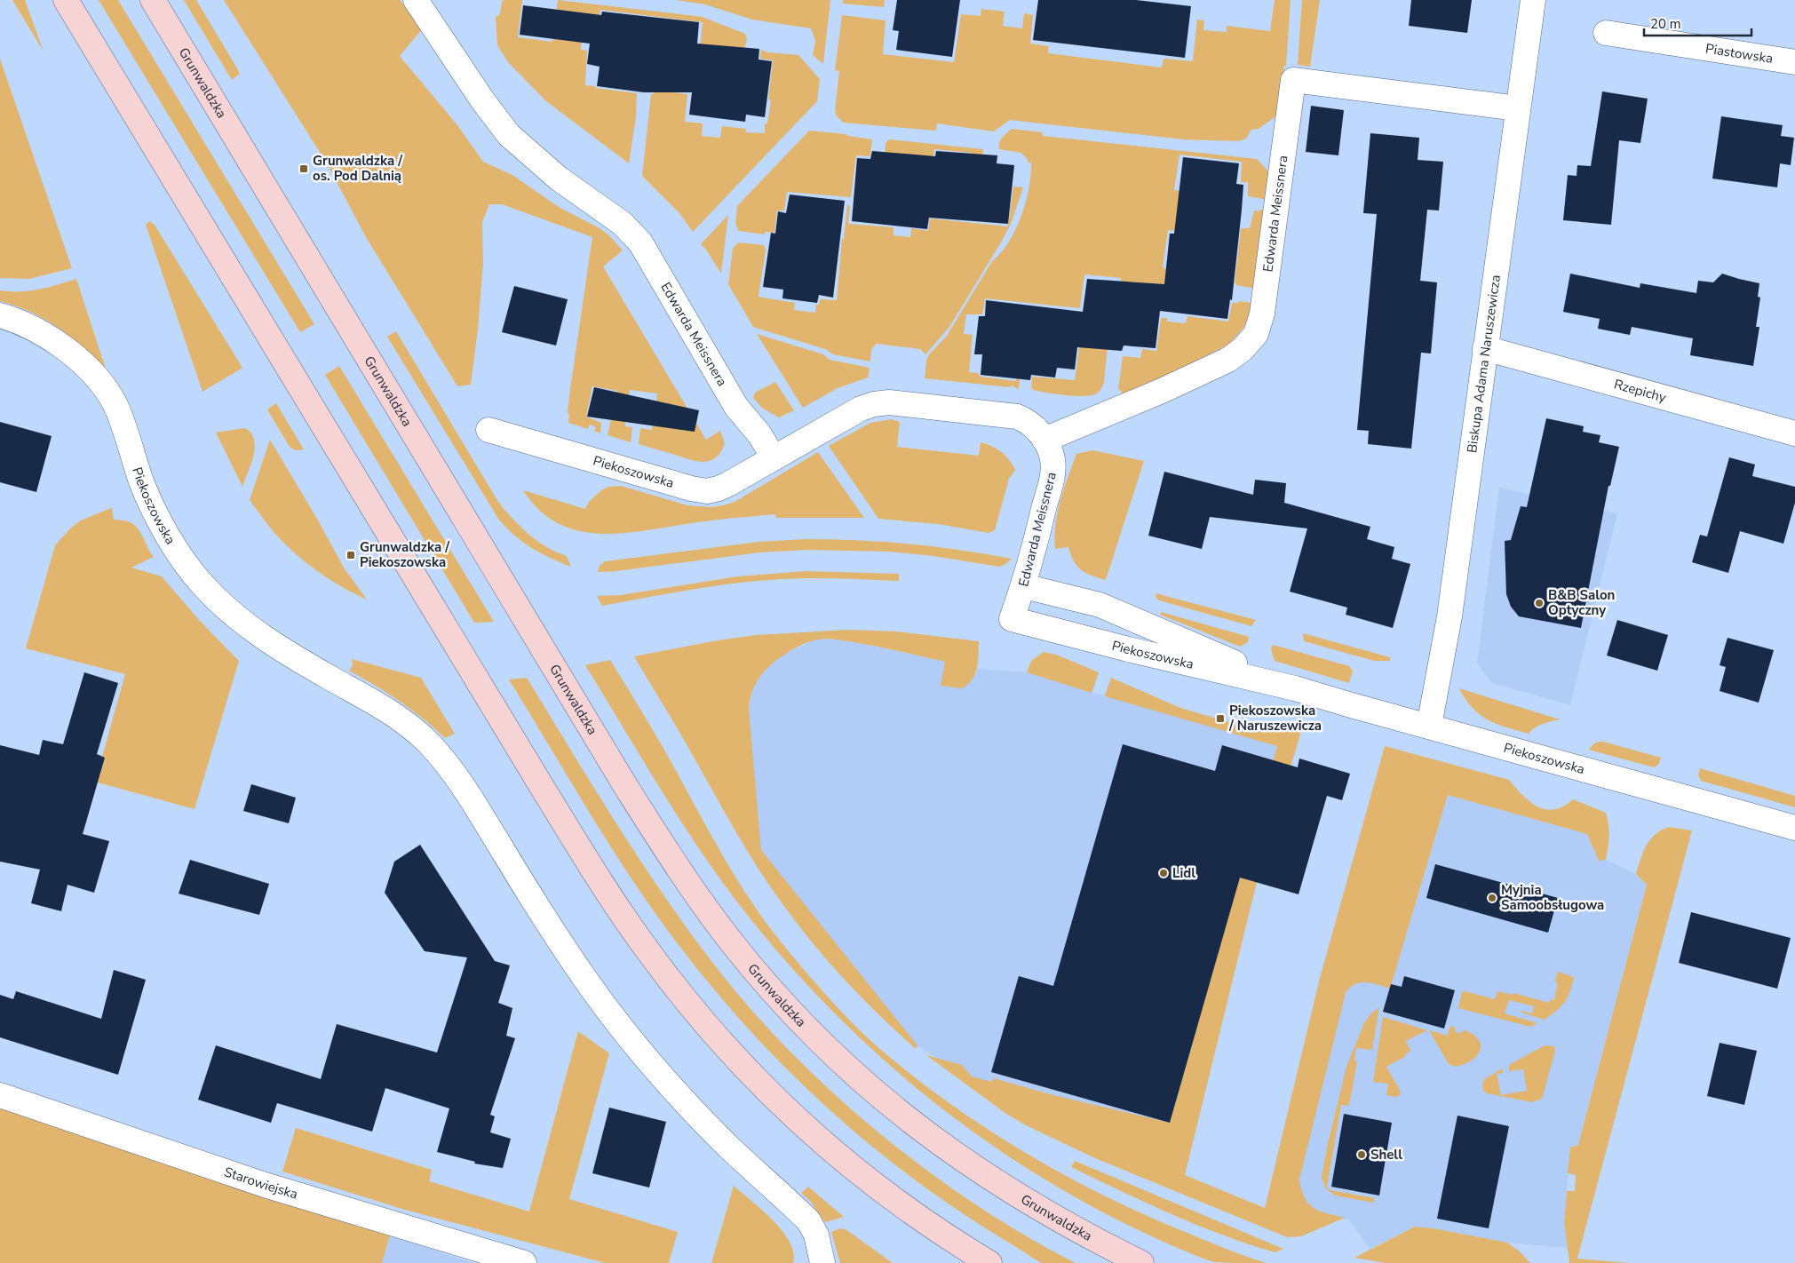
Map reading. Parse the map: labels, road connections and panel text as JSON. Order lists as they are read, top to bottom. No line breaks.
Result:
{"streets":{"main road":["Grunwaldzka"],"street":["Piastowska","Edwarda Meissnera","Biskupa Adama Naruszewicza","Rzepichy","Piekoszowska","Starowiejska"]},"crossings":[["Edwarda Meissnera","Biskupa Adama Naruszewicza"],["Edwarda Meissnera","Piekoszowska"],["Biskupa Adama Naruszewicza","Rzepichy"],["Biskupa Adama Naruszewicza","Piekoszowska"]],"places":{"transit":["Grunwaldzka / os. Pod Dalnią","Grunwaldzka / Piekoszowska","Piekoszowska / Naruszewicza"],"other":["B&B Salon Optyczny","Lidl","Myjnia Samoobsługowa","Shell"]},"scale_bar":"20 m"}
